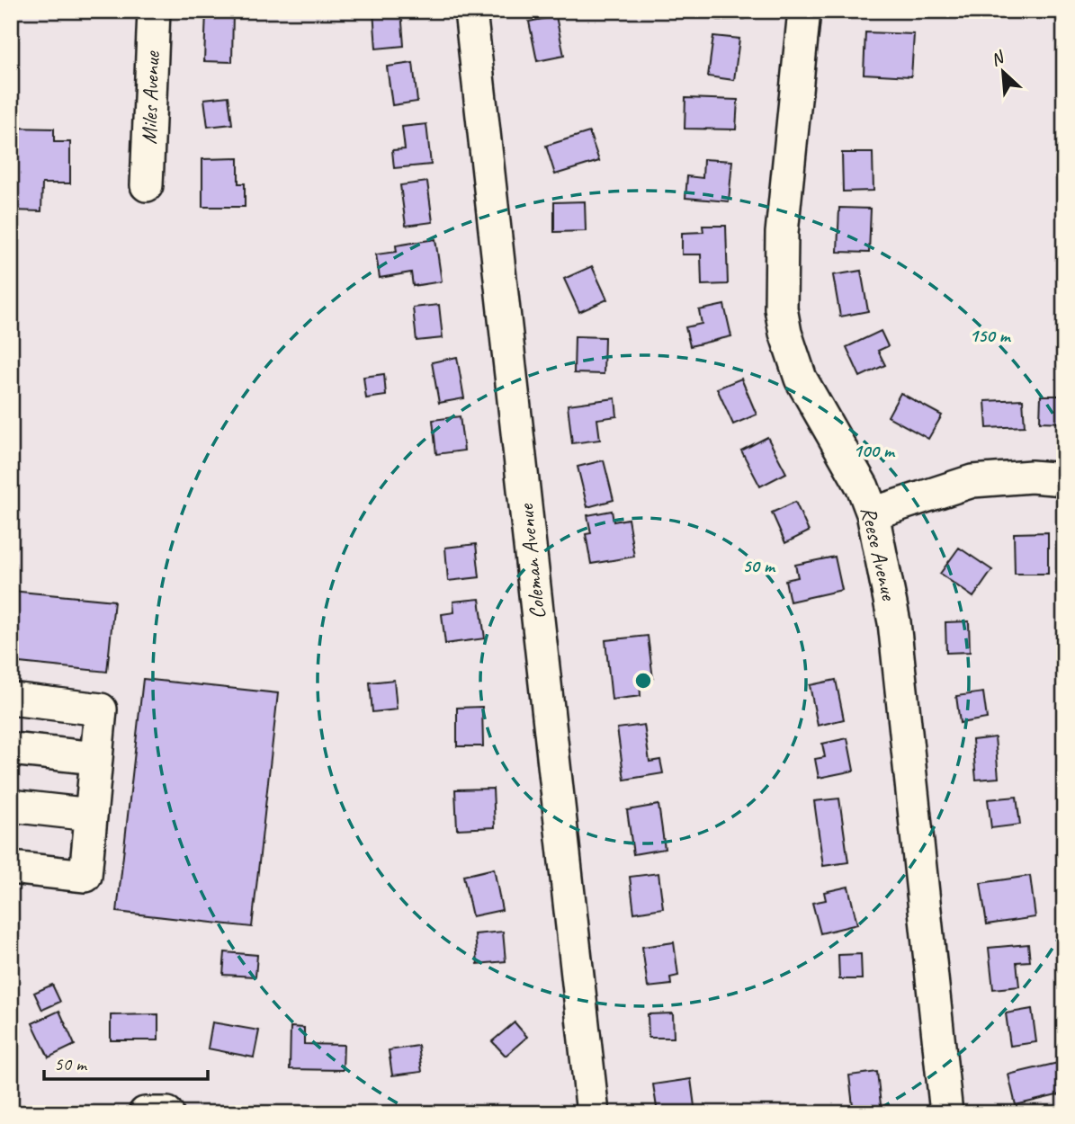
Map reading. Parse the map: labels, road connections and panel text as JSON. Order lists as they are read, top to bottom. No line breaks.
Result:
{"streets":{"street":["Miles Avenue","Reese Avenue","Coleman Avenue"]},"scale_bar":"50 m","north":"top left","rings":["150 m","100 m","50 m"]}
